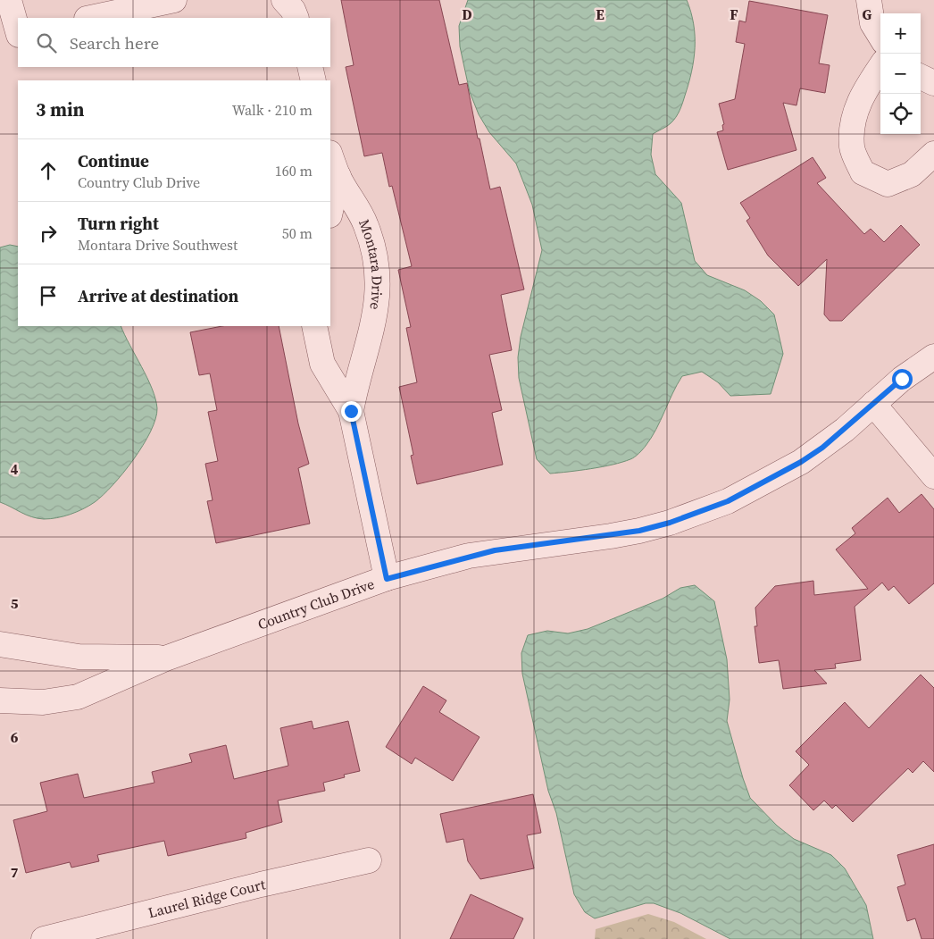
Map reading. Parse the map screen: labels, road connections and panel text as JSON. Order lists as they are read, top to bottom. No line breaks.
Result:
{"streets":{"street":["Montara Drive","Country Club Drive","Laurel Ridge Court"]},"page":{"map_buttons":["+","−"],"search":"Search here","heading":["3 min","Walk · 210 m"],"list":[["Continue","Country Club Drive","160 m"],["Turn right","Montara Drive Southwest","50 m"],"Arrive at destination"]},"grid":{"columns":["D","E","F","G"],"rows":["4","5","6","7"]}}
